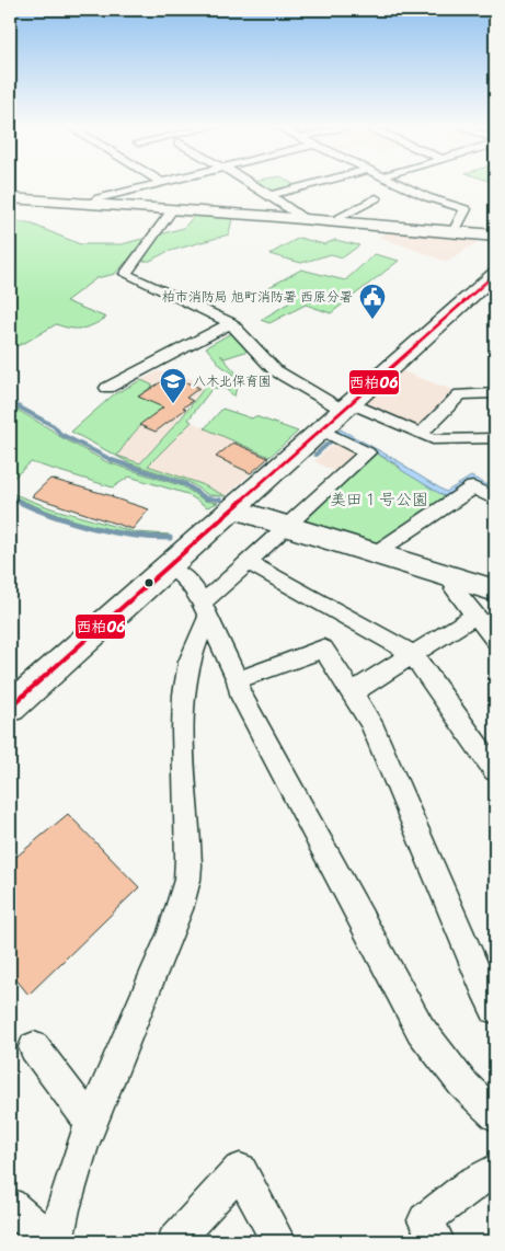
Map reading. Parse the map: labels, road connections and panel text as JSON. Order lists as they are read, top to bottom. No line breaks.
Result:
{"parks":["美田１号公園"],"places":{"public building":["柏市消防局 旭町消防署 西原分署"],"school or university":["八木北保育園"]},"lines":["transit line 西柏06"]}
